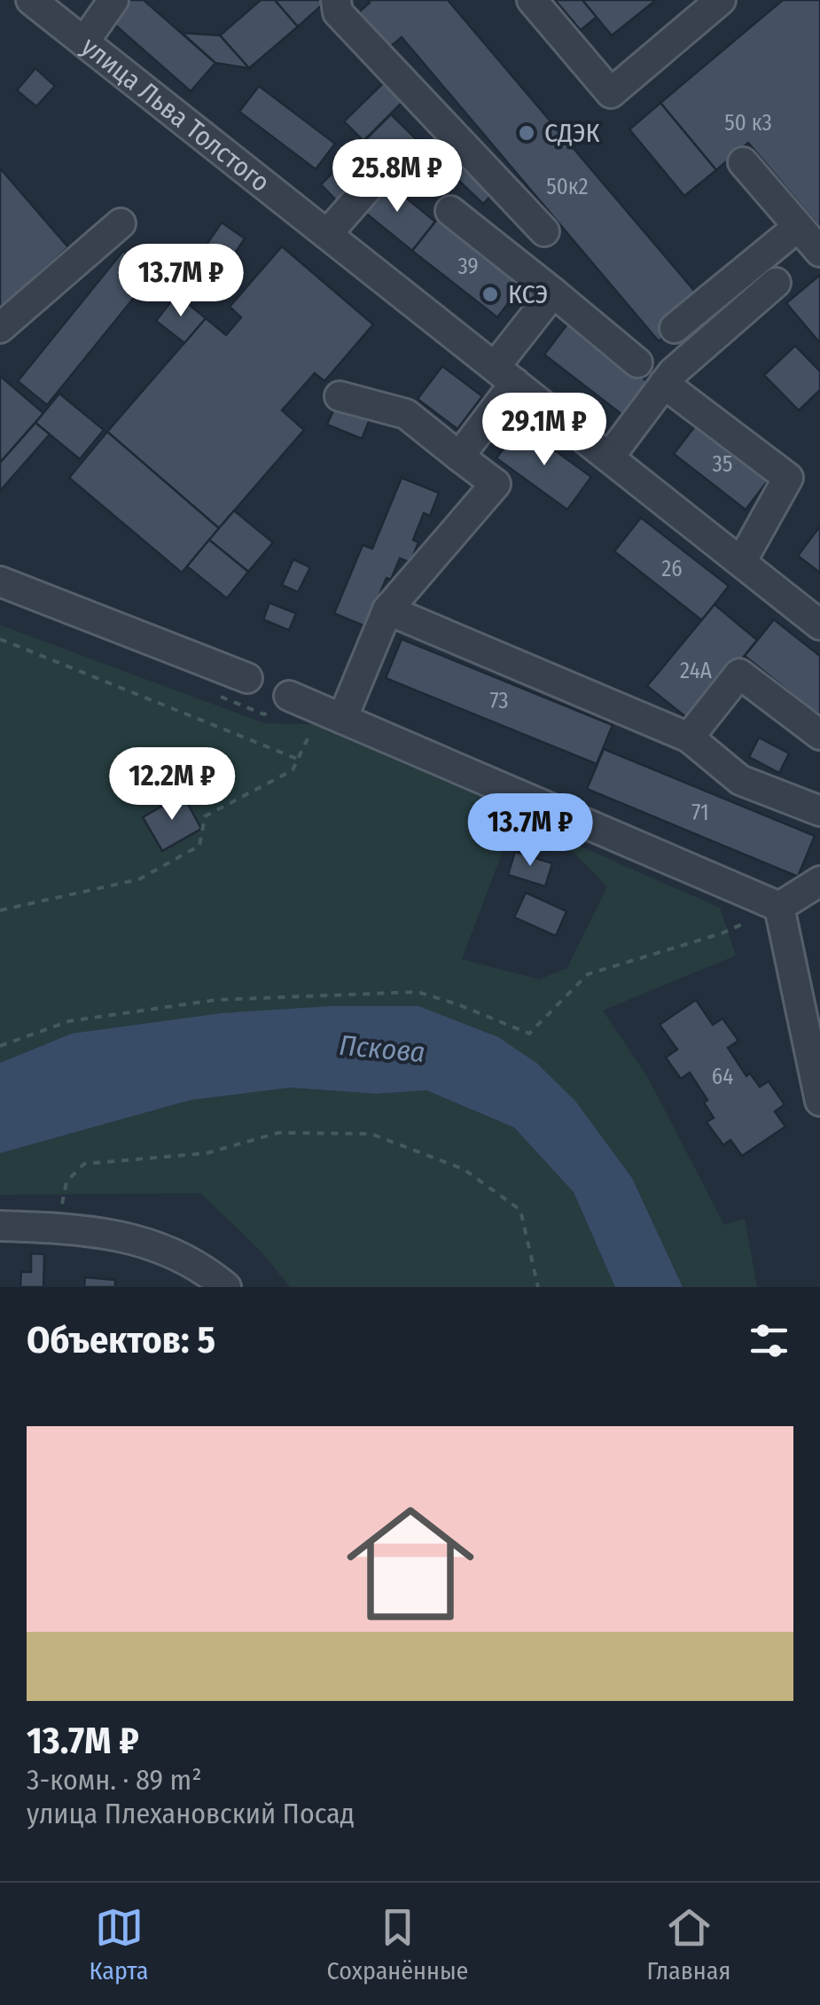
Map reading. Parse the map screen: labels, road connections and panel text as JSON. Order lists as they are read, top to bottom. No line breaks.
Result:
{"streets":{"street":["улица Льва Толстого"]},"water":["Пскова"],"places":["СДЭК","КСЭ"],"house_numbers":["50 к3","50к2","39","35","26","24А","73","71","64"],"page":{"price":["25.8M ₽","13.7M ₽","29.1M ₽","12.2M ₽","13.7M ₽"],"heading":"Объектов: 5","list":[{"name":"13.7M ₽","note":"3-комн. · 89 m² · улица Плехановский Посад"}],"tabs":["Карта","Сохранённые","Главная"]}}
